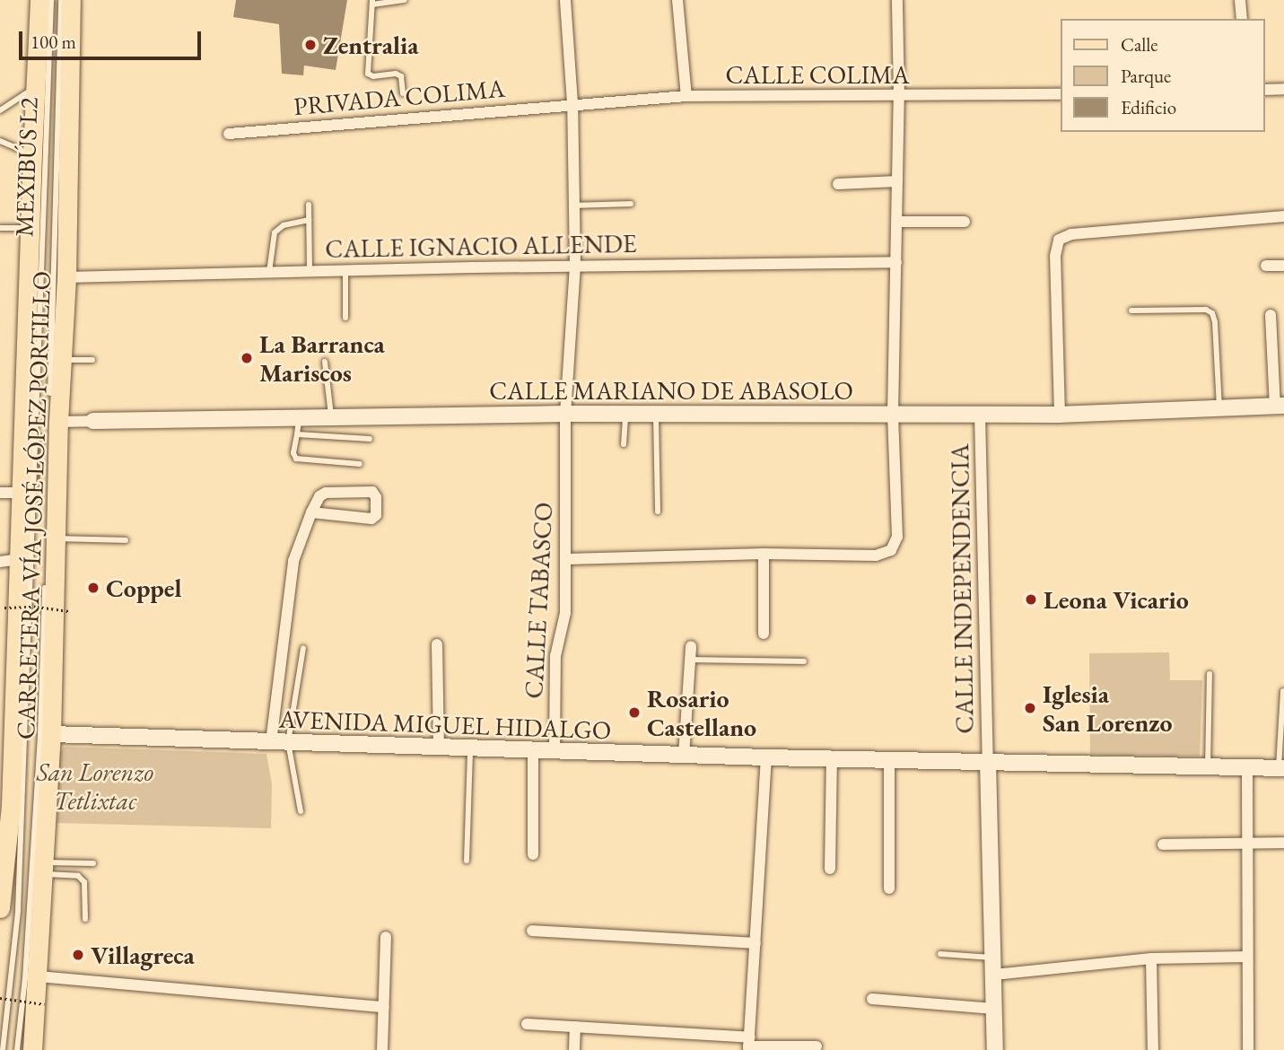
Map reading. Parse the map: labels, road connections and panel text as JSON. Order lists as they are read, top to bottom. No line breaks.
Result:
{"streets":{"main road":["CARRETERA VÍA JOSÉ LÓPEZ PORTILLO"],"street":["CALLE COLIMA","PRIVADA COLIMA","CALLE IGNACIO ALLENDE","CALLE MARIANO DE ABASOLO","CALLE INDEPENDENCIA","CALLE TABASCO","AVENIDA MIGUEL HIDALGO"],"lane":["MEXIBÚS L2"]},"crossings":[["CALLE COLIMA","PRIVADA COLIMA"],["CALLE COLIMA","CALLE TABASCO"],["PRIVADA COLIMA","CALLE TABASCO"],["CALLE IGNACIO ALLENDE","CARRETERA VÍA JOSÉ LÓPEZ PORTILLO"],["CALLE IGNACIO ALLENDE","CALLE TABASCO"],["CALLE MARIANO DE ABASOLO","CARRETERA VÍA JOSÉ LÓPEZ PORTILLO"],["CALLE MARIANO DE ABASOLO","CALLE INDEPENDENCIA"],["CALLE MARIANO DE ABASOLO","CALLE TABASCO"],["CARRETERA VÍA JOSÉ LÓPEZ PORTILLO","AVENIDA MIGUEL HIDALGO"],["CALLE INDEPENDENCIA","AVENIDA MIGUEL HIDALGO"],["CALLE TABASCO","AVENIDA MIGUEL HIDALGO"]],"parks":["San Lorenzo Tetlixtac"],"places":["Zentralia","La Barranca Mariscos","Coppel","Leona Vicario","Iglesia San Lorenzo","Rosario Castellano","Villagreca"],"legend":["Calle","Parque","Edificio"],"scale_bar":"100 m"}
